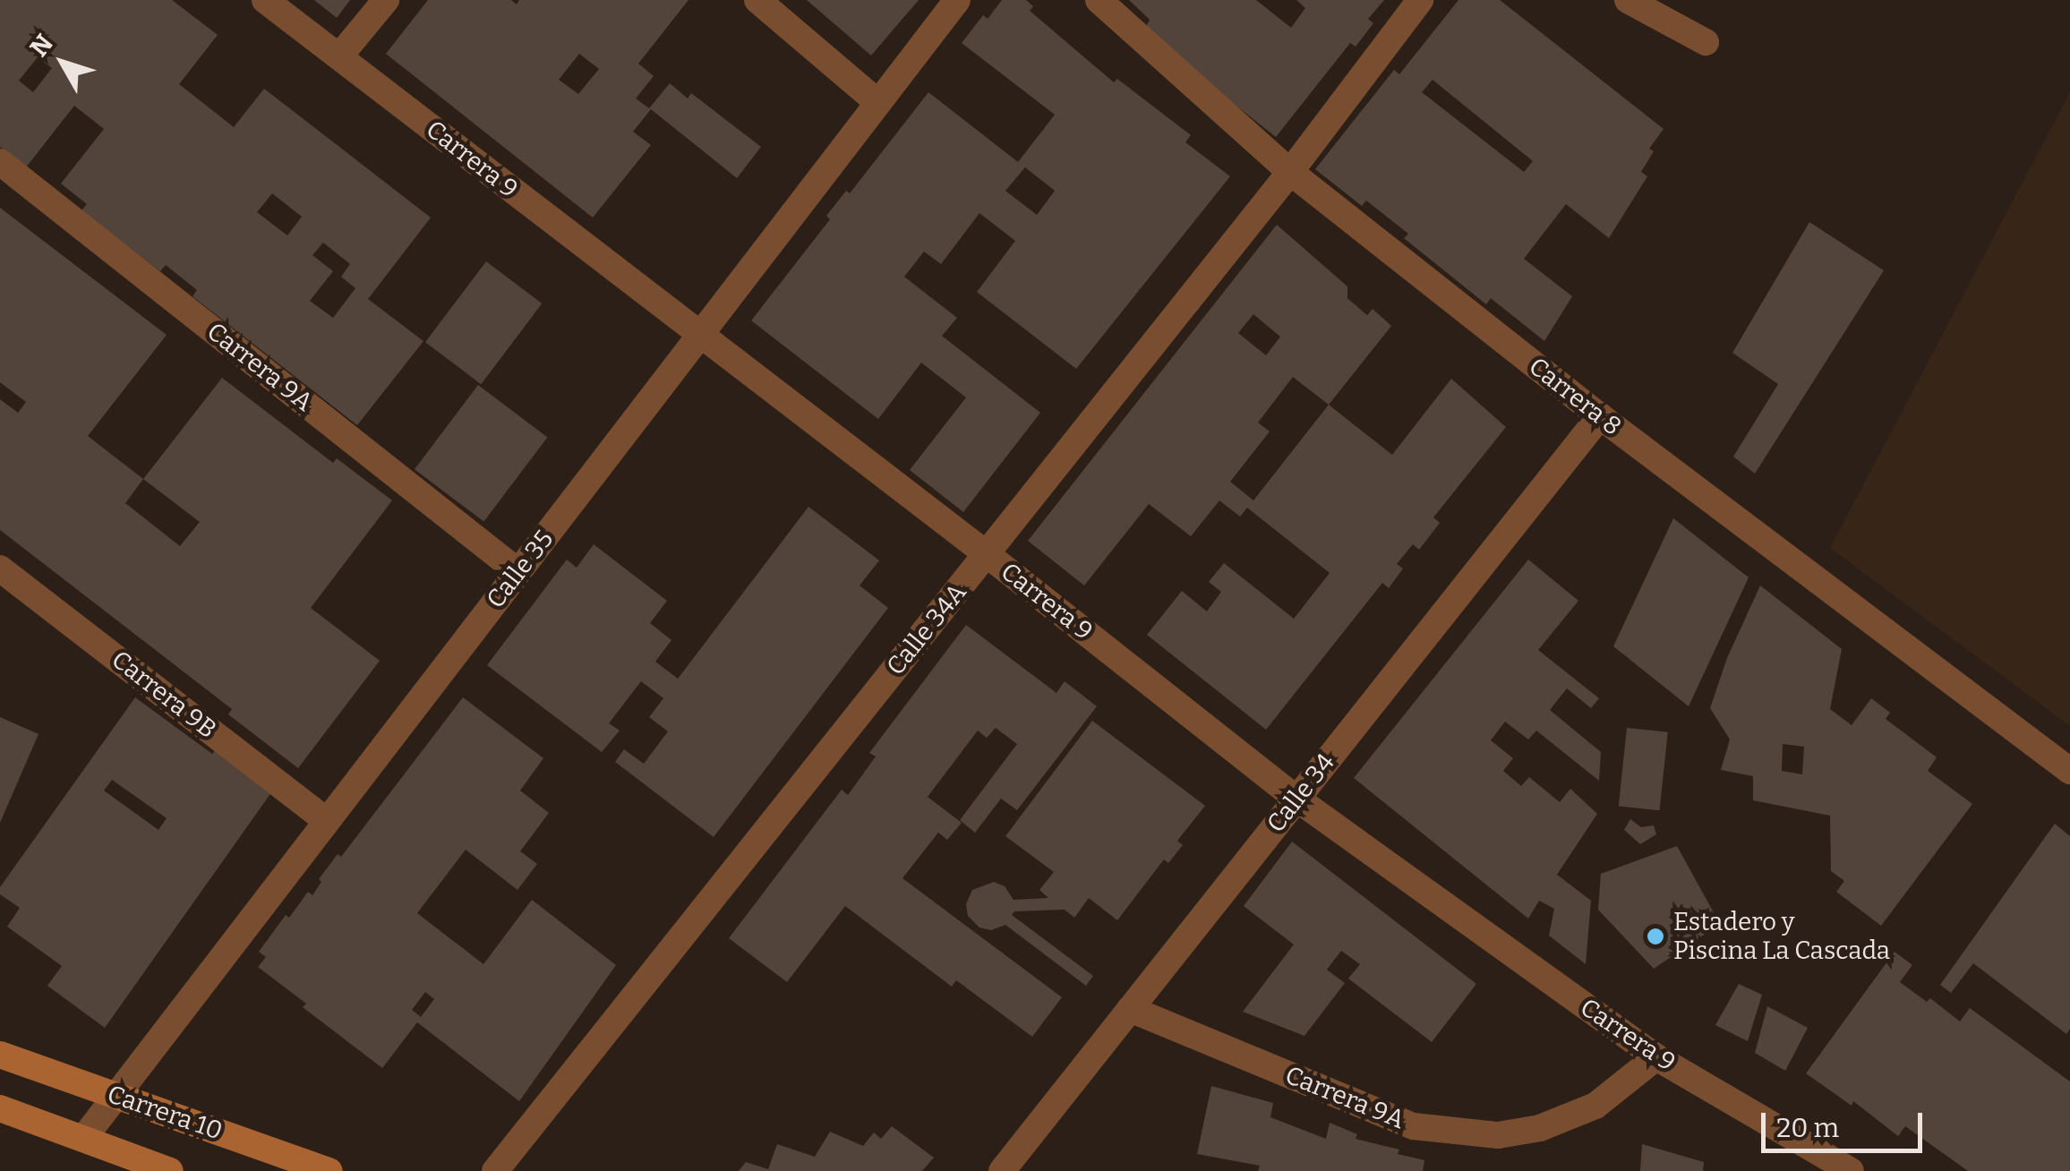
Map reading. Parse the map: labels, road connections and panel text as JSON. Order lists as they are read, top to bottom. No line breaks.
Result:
{"streets":{"main road":["Carrera 10"],"street":["Carrera 9","Carrera 9A","Carrera 8","Calle 35","Calle 34A","Carrera 9B","Calle 34"]},"crossings":[["Carrera 9","Carrera 9A"],["Carrera 9","Calle 35"],["Carrera 9","Calle 34A"],["Carrera 9","Calle 34"],["Carrera 9A","Calle 35"],["Carrera 9A","Calle 34"],["Carrera 8","Calle 34A"],["Carrera 8","Calle 34"],["Calle 35","Carrera 9B"],["Calle 35","Carrera 10"]],"places":["Estadero y Piscina La Cascada"],"scale_bar":"20 m","north":"top left"}
